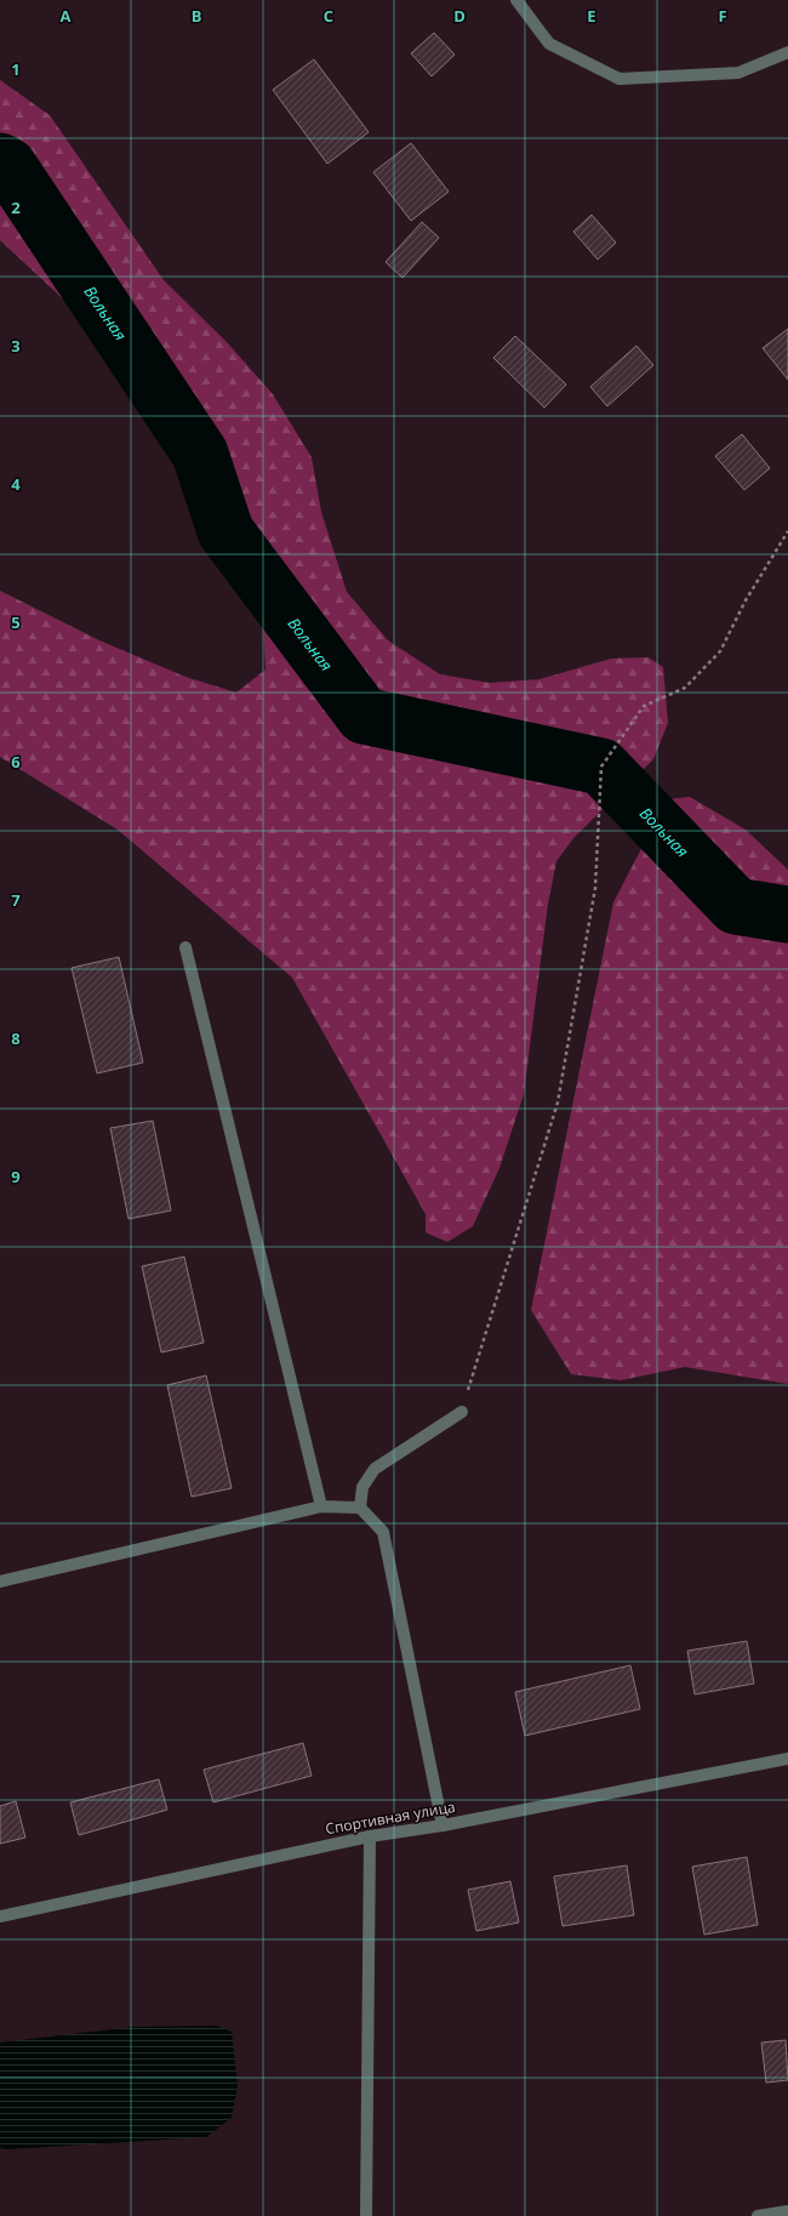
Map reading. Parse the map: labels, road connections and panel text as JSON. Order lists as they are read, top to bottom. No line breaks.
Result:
{"streets":{"street":["Спортивная улица"]},"water":["Вольная"],"grid":{"columns":["A","B","C","D","E","F"],"rows":["1","2","3","4","5","6","7","8","9"]}}
